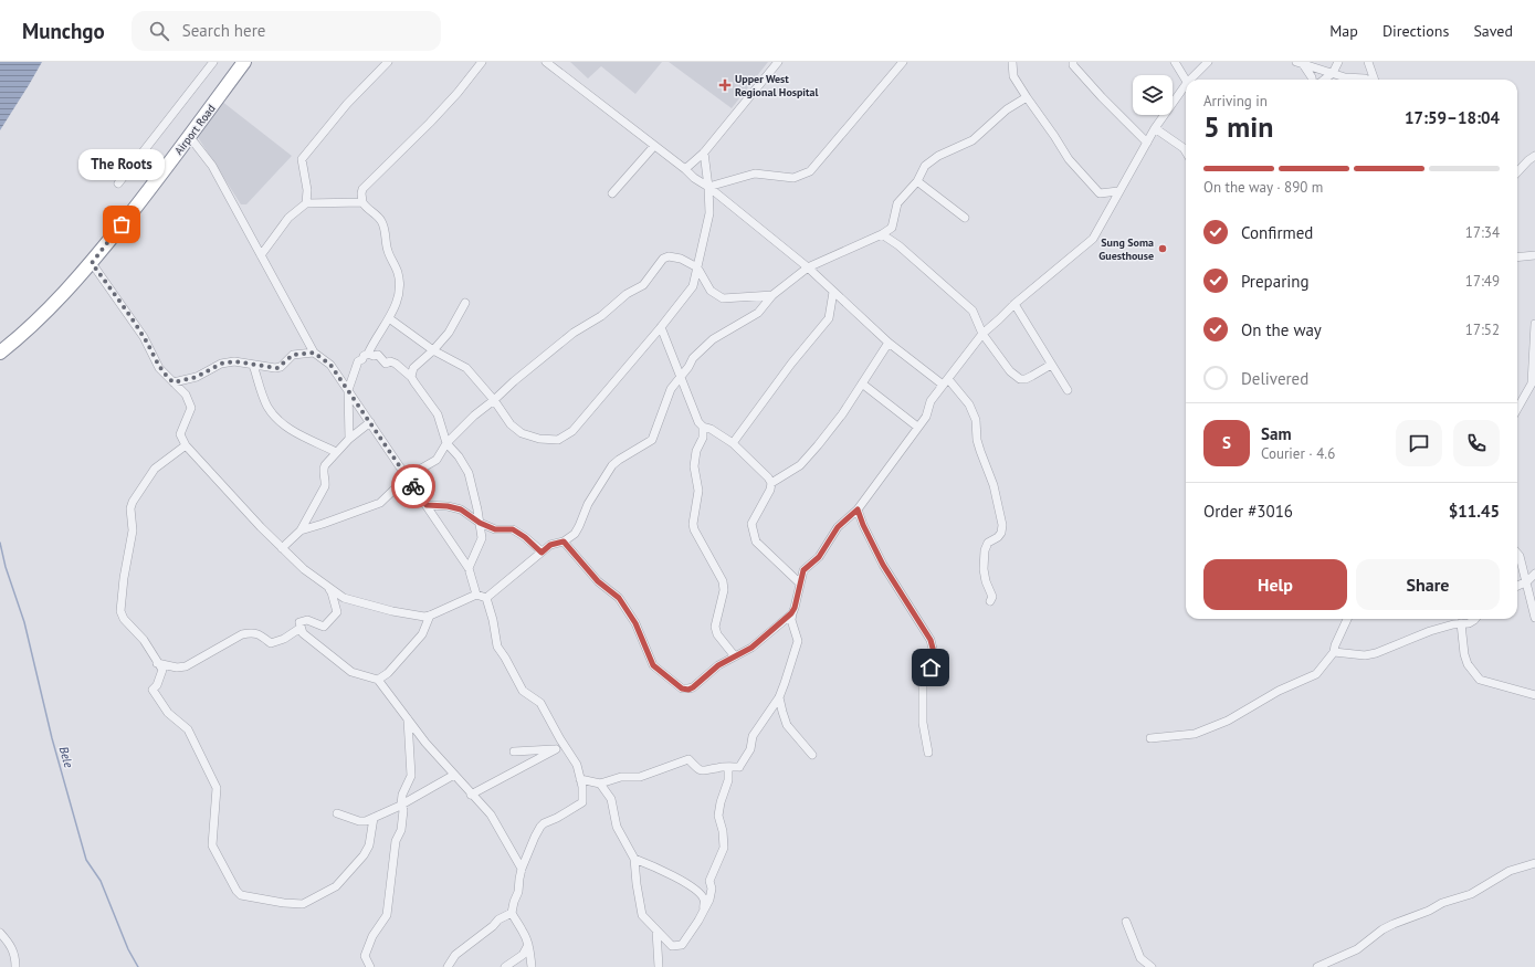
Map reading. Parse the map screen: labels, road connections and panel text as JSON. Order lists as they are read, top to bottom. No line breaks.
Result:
{"streets":{"highway":["Airport Road"]},"water":["Bele"],"places":{"health":["Upper West Regional Hospital"],"other":["The Roots","Sung Soma Guesthouse"]},"page":{"header":"Munchgo","search":"Search here","nav":["Map","Directions","Saved"],"heading":["5 min","Arriving in","17:59–18:04"],"panel":["Sam","Courier · 4.6","Order #3016","$11.45"],"bubble":"The Roots","bar":"On the way · 890 m","list":[["Confirmed","17:34"],["Preparing","17:49"],["On the way","17:52"],"Delivered"],"round":"S","buttons":["Help","Share"]}}
